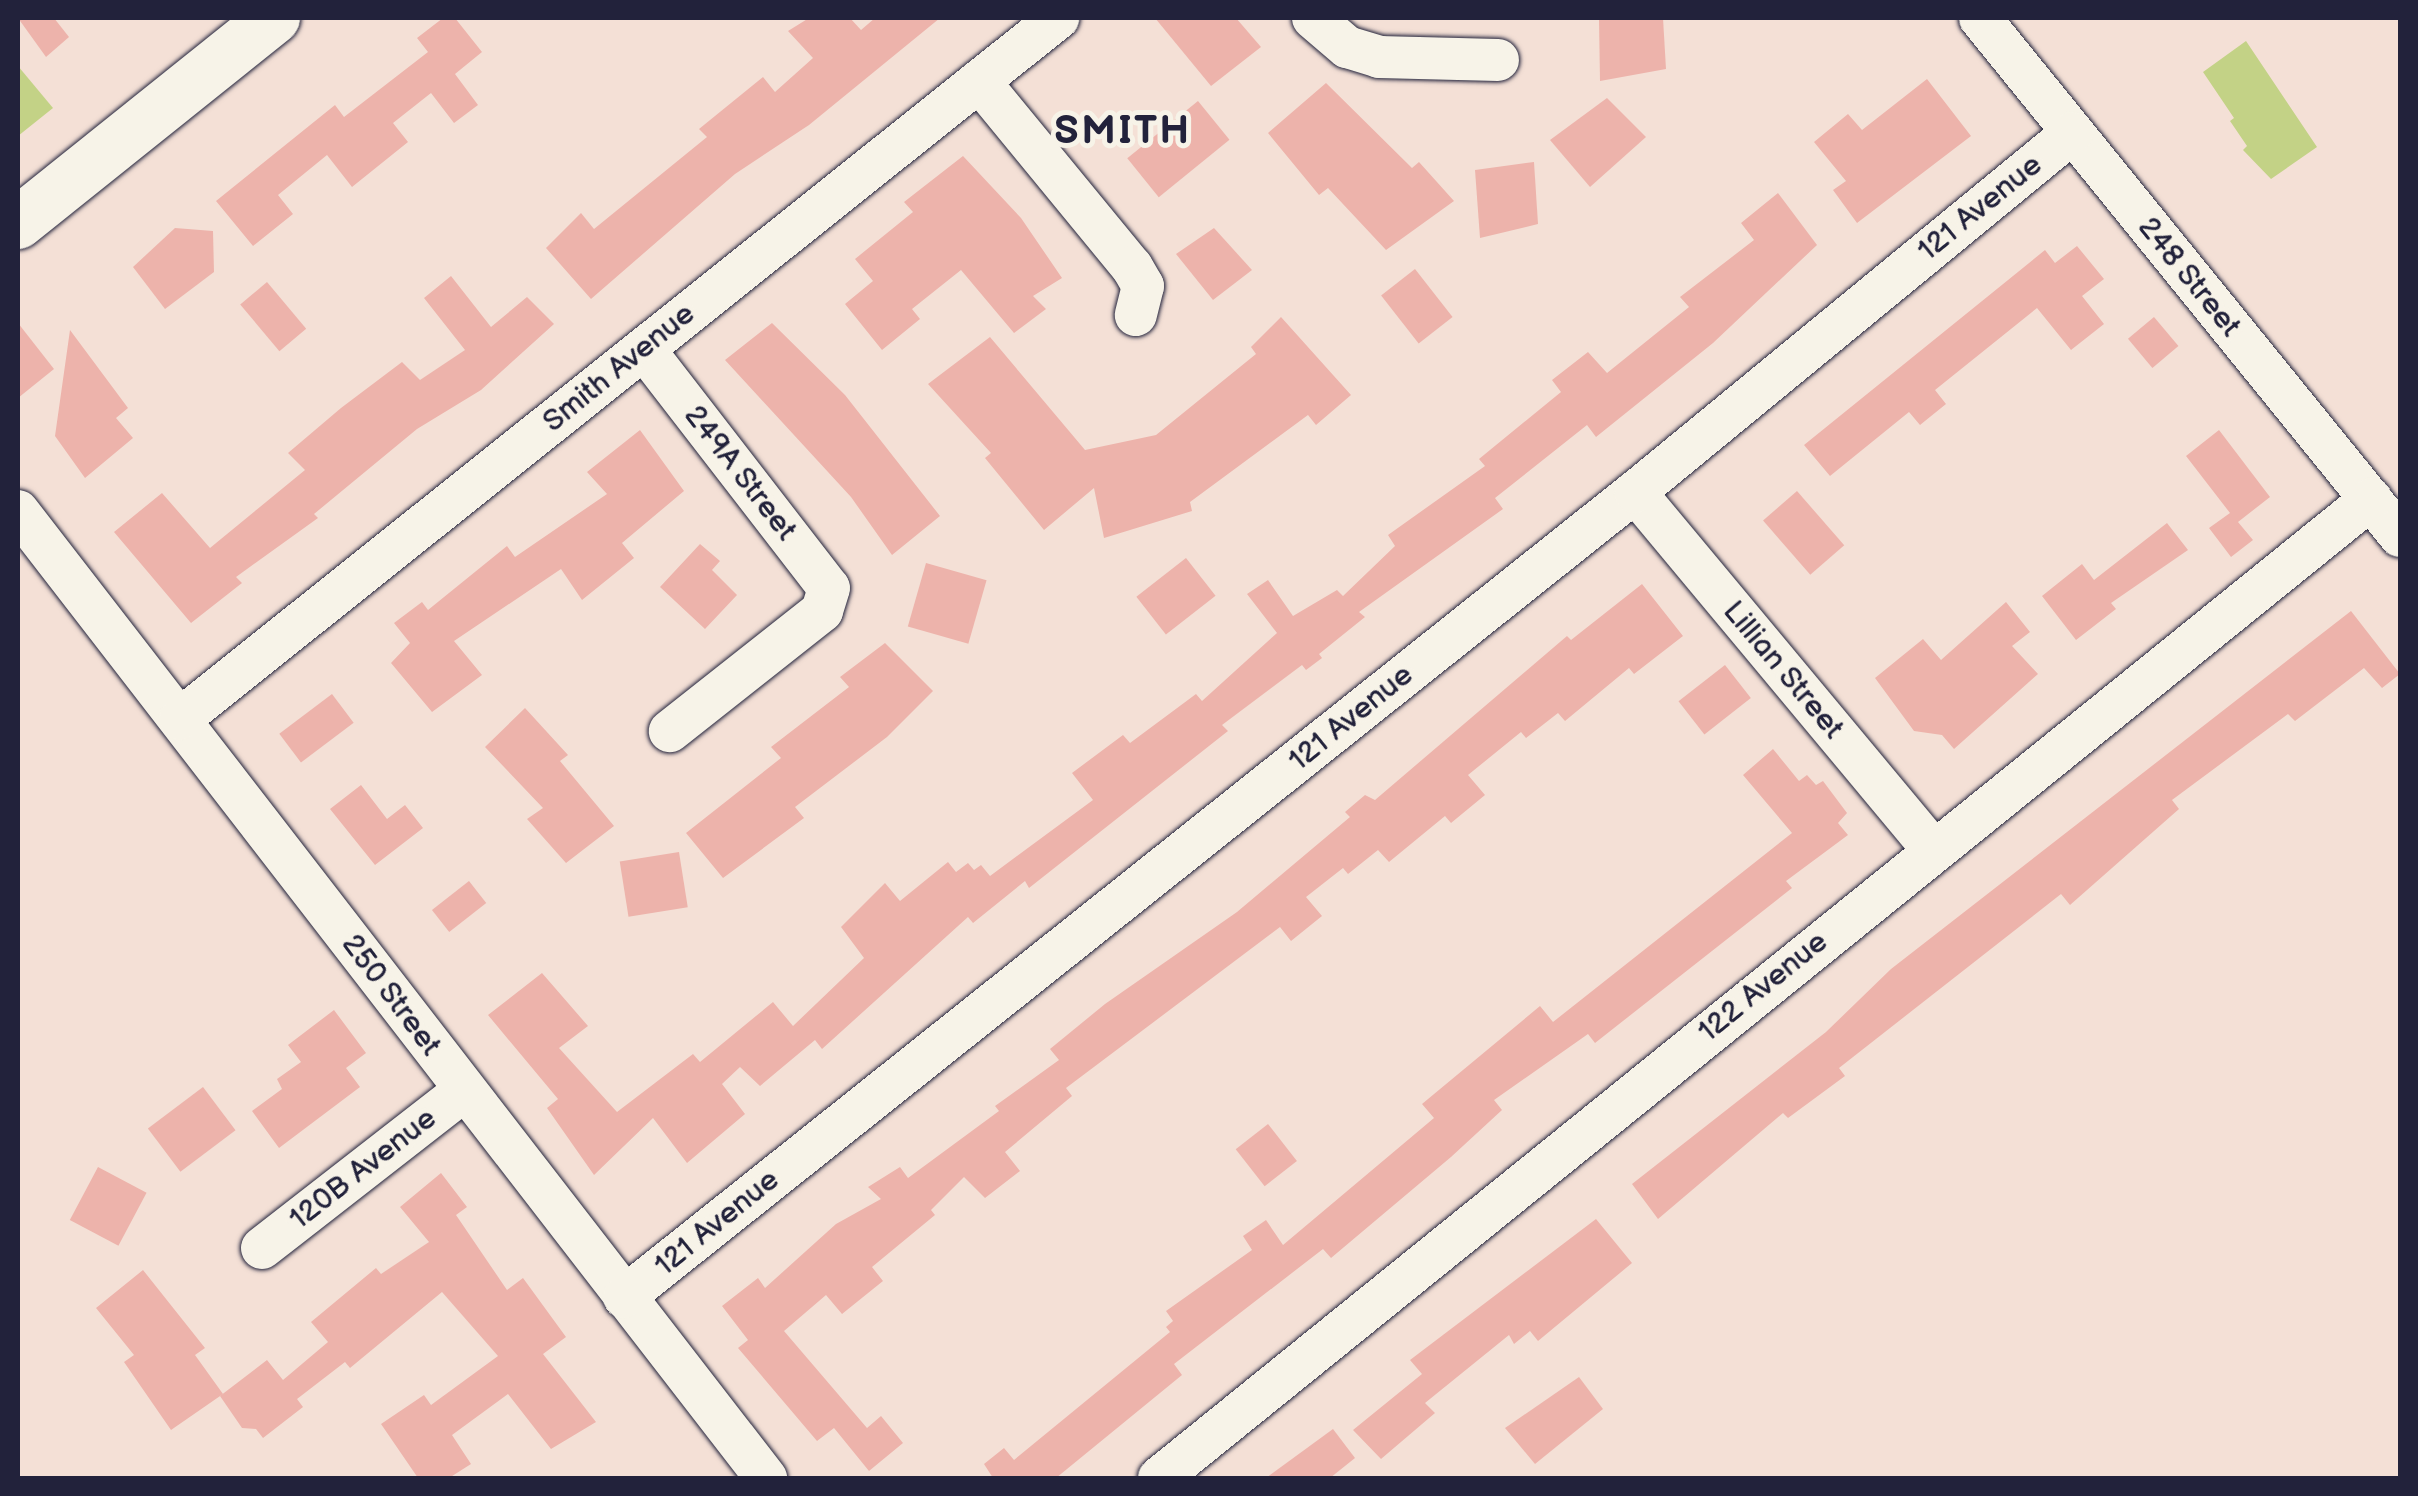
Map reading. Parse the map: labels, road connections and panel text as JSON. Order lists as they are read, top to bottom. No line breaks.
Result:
{"streets":{"street":["121 Avenue","248 Street","Smith Avenue","249A Street","Lillian Street","122 Avenue","250 Street","120B Avenue"]},"crossings":[["121 Avenue","248 Street"],["121 Avenue","Lillian Street"],["121 Avenue","250 Street"],["248 Street","122 Avenue"],["Smith Avenue","249A Street"],["Smith Avenue","250 Street"],["Lillian Street","122 Avenue"],["250 Street","120B Avenue"]],"districts":["SMITH"]}
